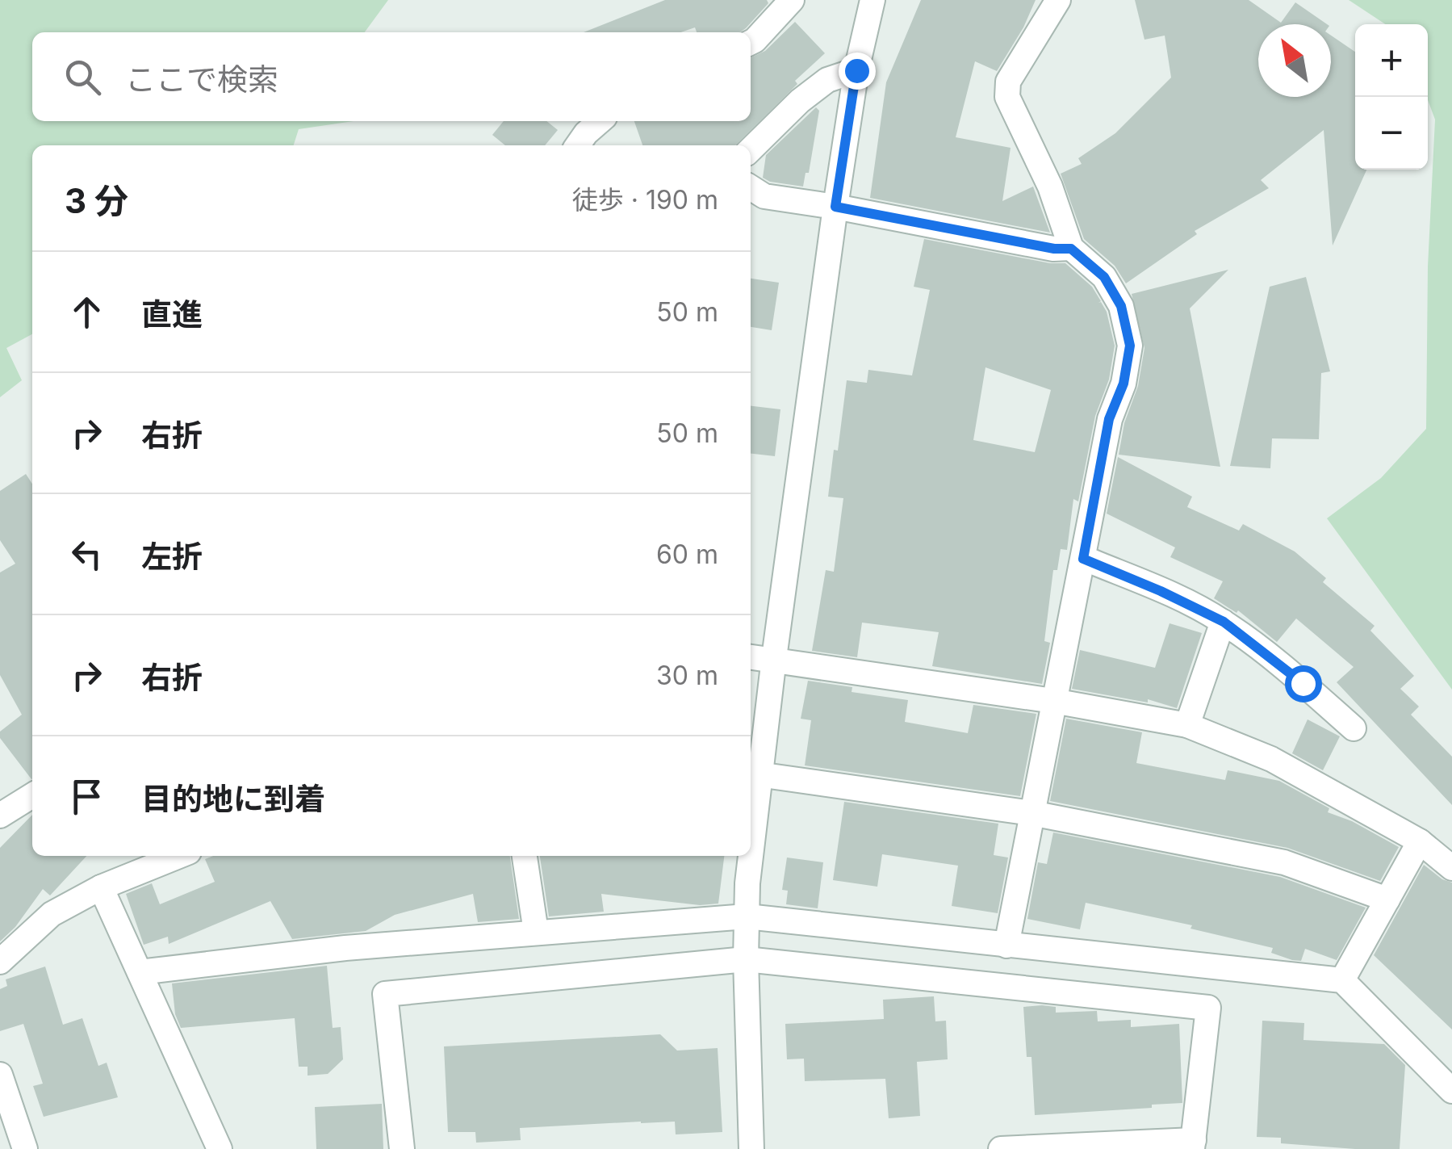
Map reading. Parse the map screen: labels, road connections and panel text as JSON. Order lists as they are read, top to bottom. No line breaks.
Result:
{"north":"top left","page":{"map_buttons":["+","−"],"search":"ここで検索","heading":["3 分","徒歩 · 190 m"],"list":[["直進","50 m"],["右折","50 m"],["左折","60 m"],["右折","30 m"],"目的地に到着"]}}
